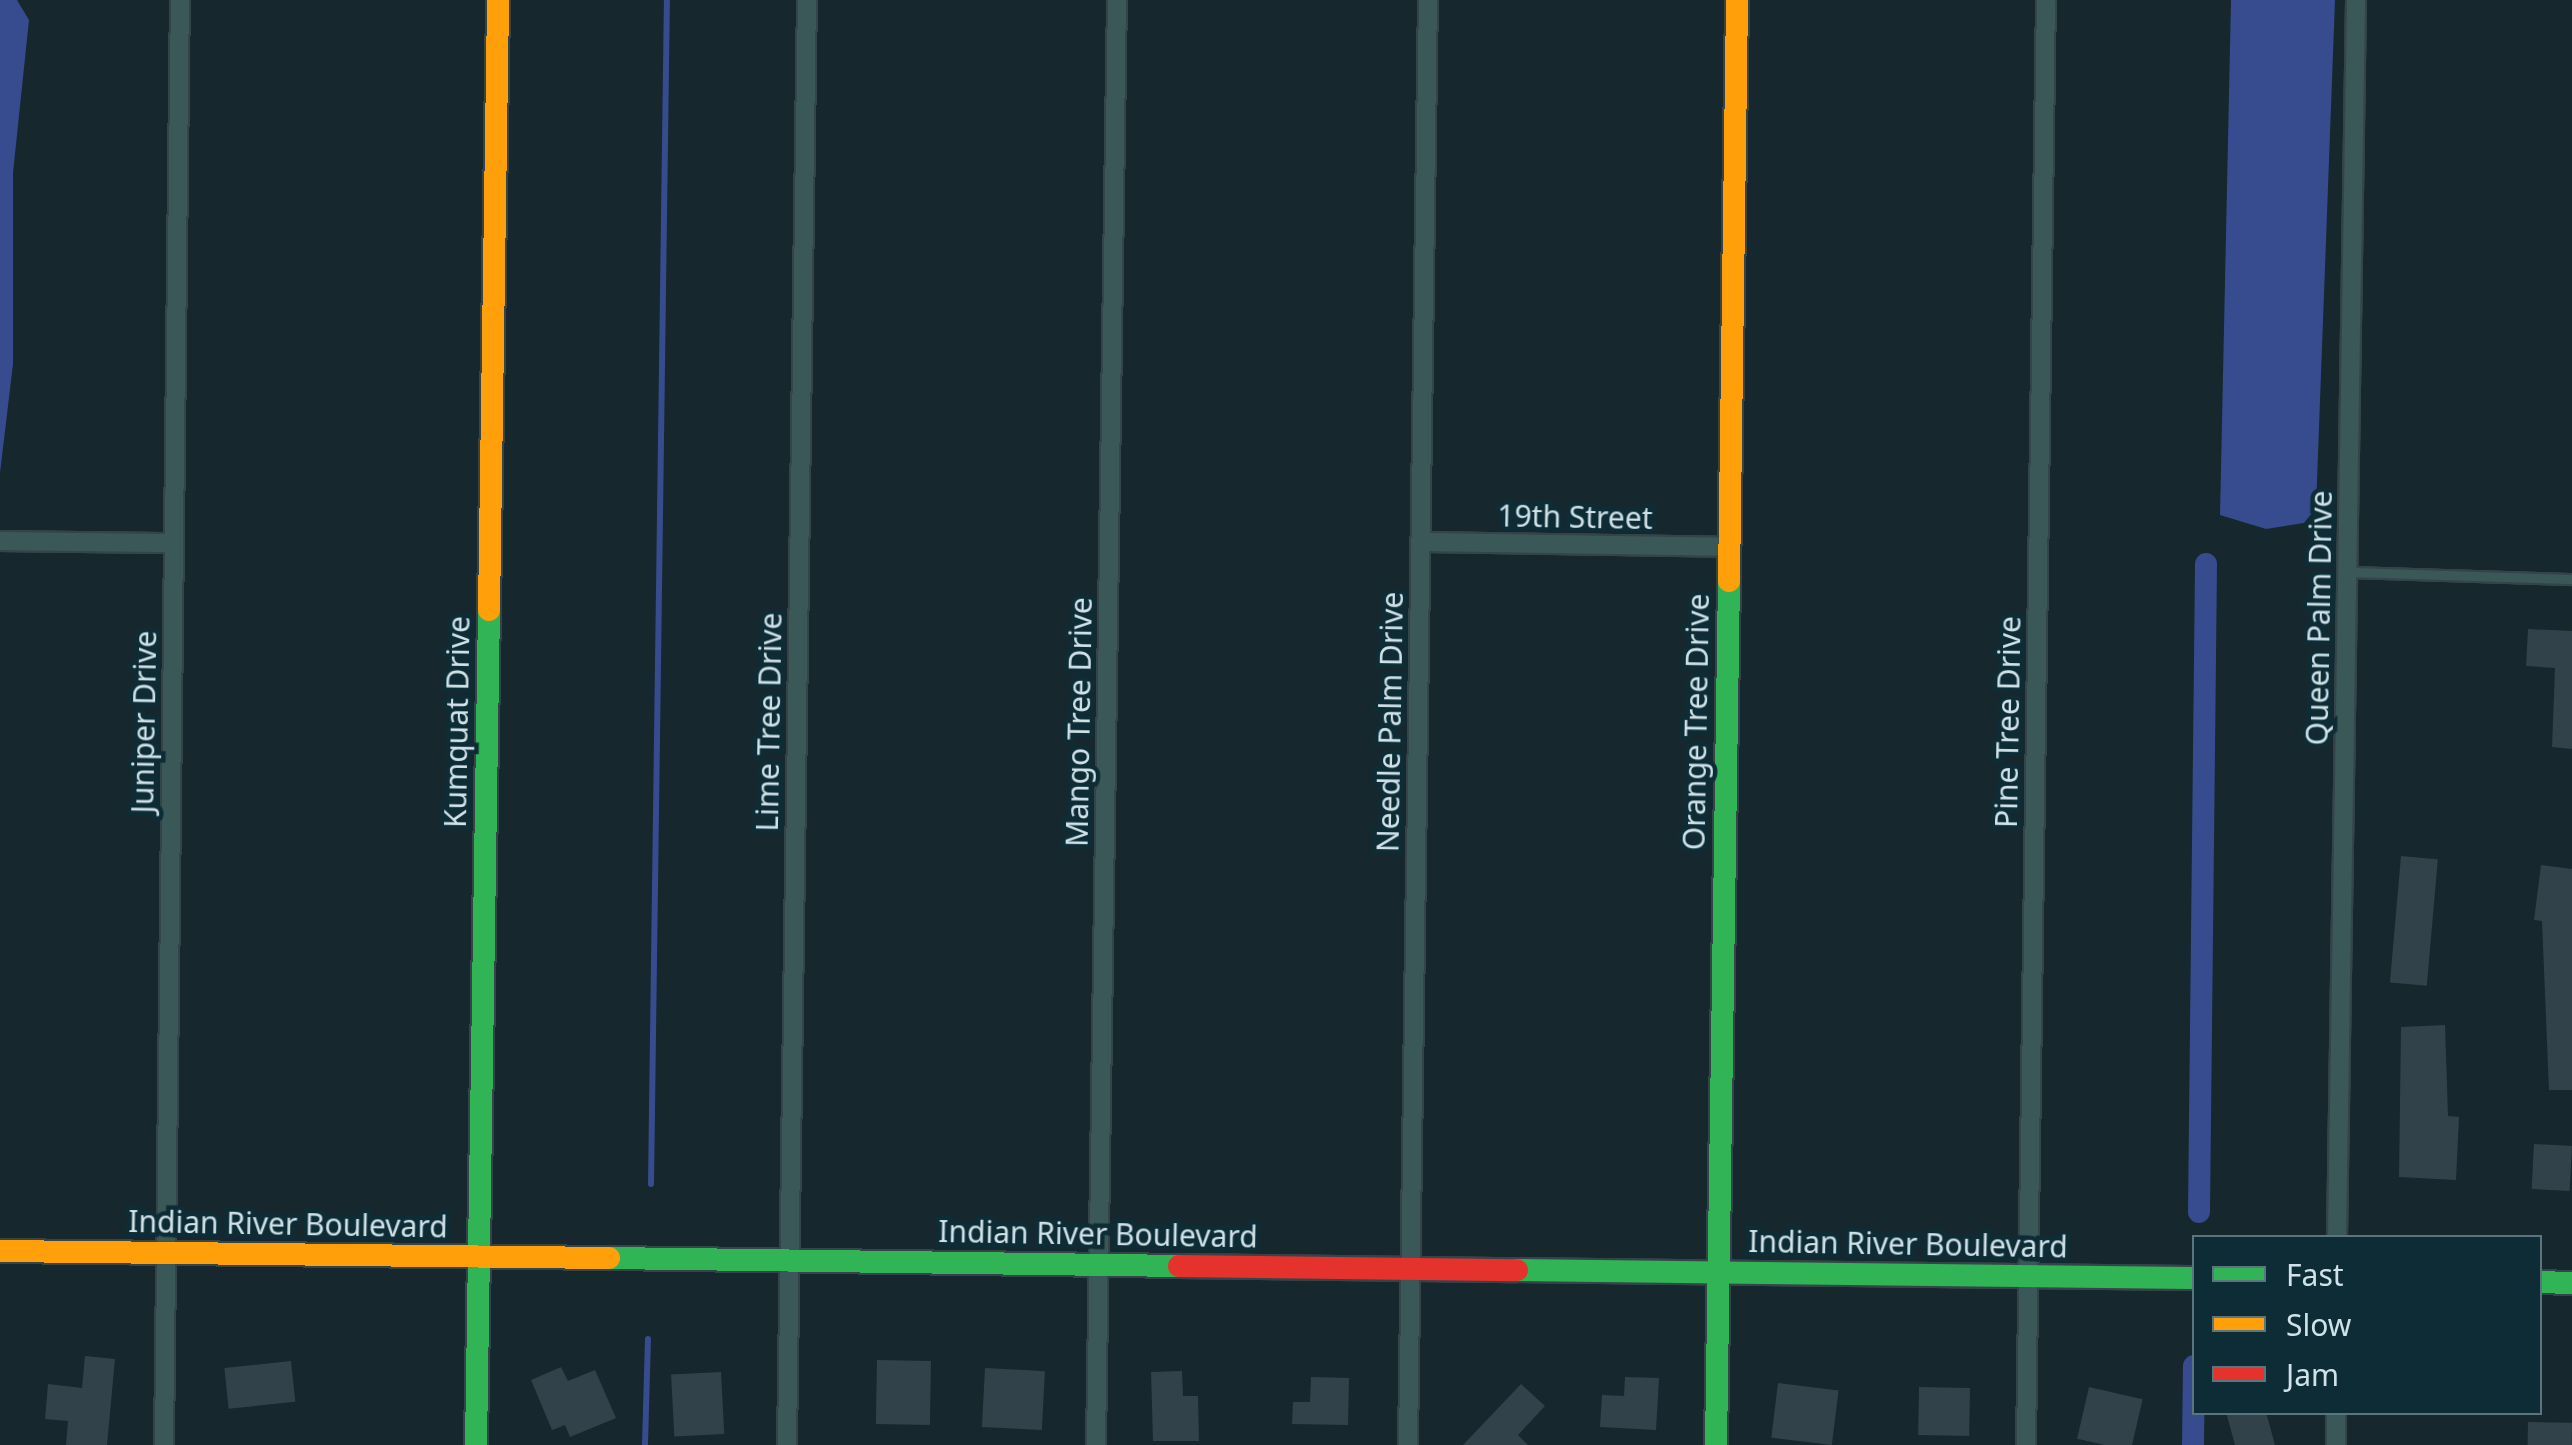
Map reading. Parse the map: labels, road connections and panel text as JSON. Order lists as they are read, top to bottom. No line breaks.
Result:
{"streets":{"street":["19th Street","Queen Palm Drive","Juniper Drive","Kumquat Drive","Lime Tree Drive","Mango Tree Drive","Needle Palm Drive","Orange Tree Drive","Pine Tree Drive","Indian River Boulevard"]},"crossings":[["19th Street","Needle Palm Drive"],["19th Street","Orange Tree Drive"],["Juniper Drive","Indian River Boulevard"],["Kumquat Drive","Indian River Boulevard"],["Lime Tree Drive","Indian River Boulevard"],["Mango Tree Drive","Indian River Boulevard"],["Needle Palm Drive","Indian River Boulevard"],["Orange Tree Drive","Indian River Boulevard"],["Pine Tree Drive","Indian River Boulevard"]],"legend":["Fast","Slow","Jam"]}
